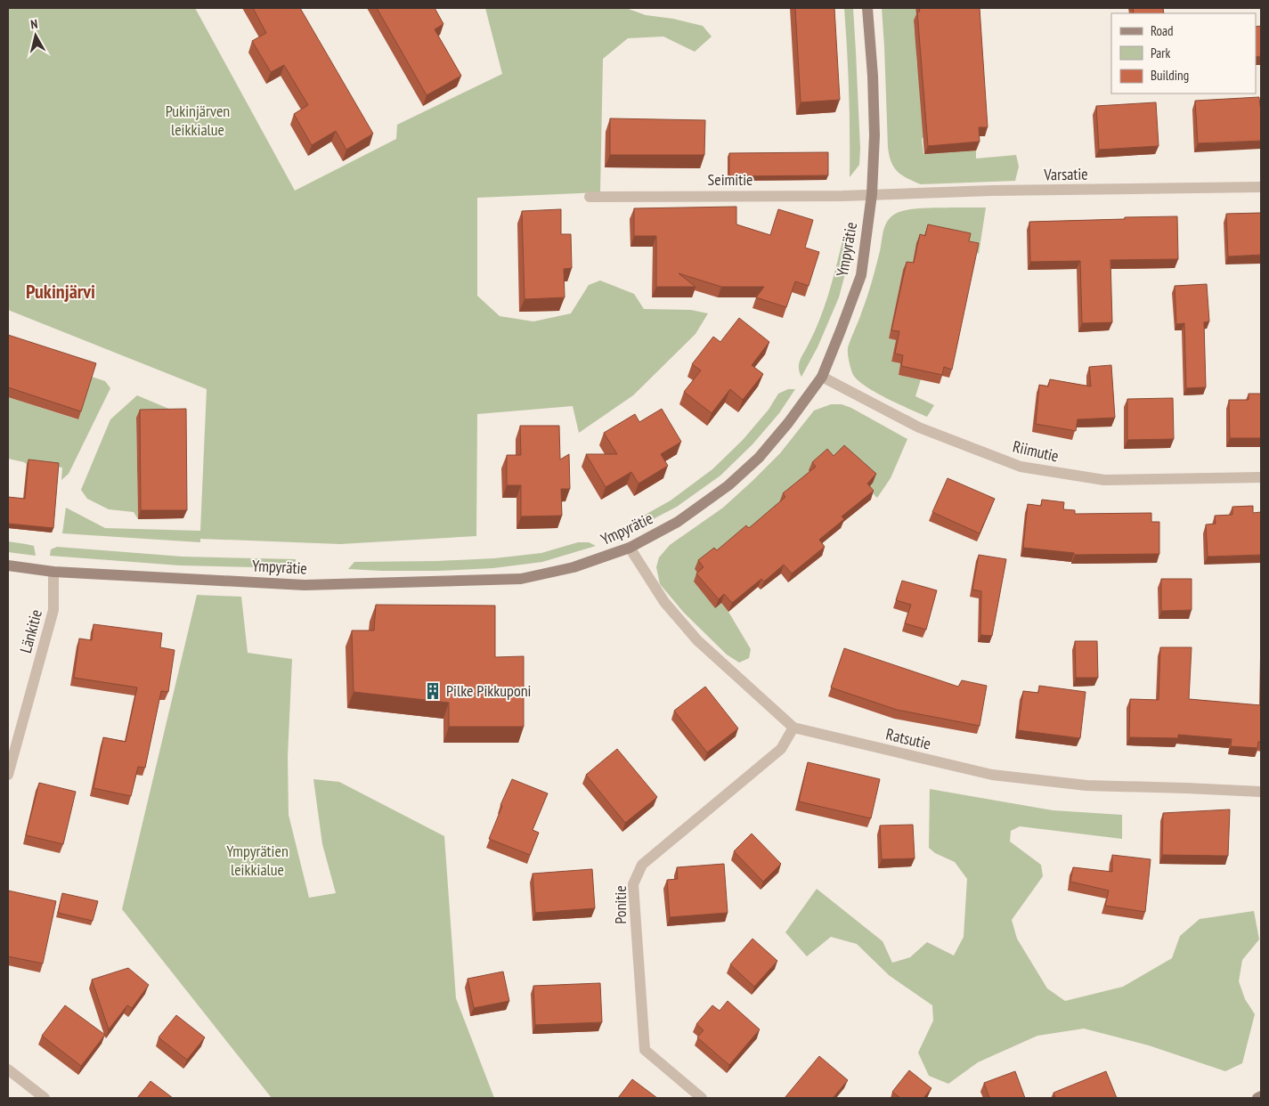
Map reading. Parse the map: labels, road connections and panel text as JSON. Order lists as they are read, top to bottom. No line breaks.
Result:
{"streets":{"street":["Varsatie","Seimitie","Ympyrätie","Riimutie","Länkitie","Ratsutie","Ponitie"]},"crossings":[["Varsatie","Seimitie"],["Varsatie","Ympyrätie"],["Seimitie","Ympyrätie"],["Ympyrätie","Riimutie"],["Ympyrätie","Länkitie"],["Ympyrätie","Ratsutie"],["Ratsutie","Ponitie"]],"districts":["Pukinjärvi"],"parks":["Pukinjärven leikkialue","Ympyrätien leikkialue"],"places":{"building":["Pilke Pikkuponi"]},"legend":["Road","Park","Building"],"north":"top"}
